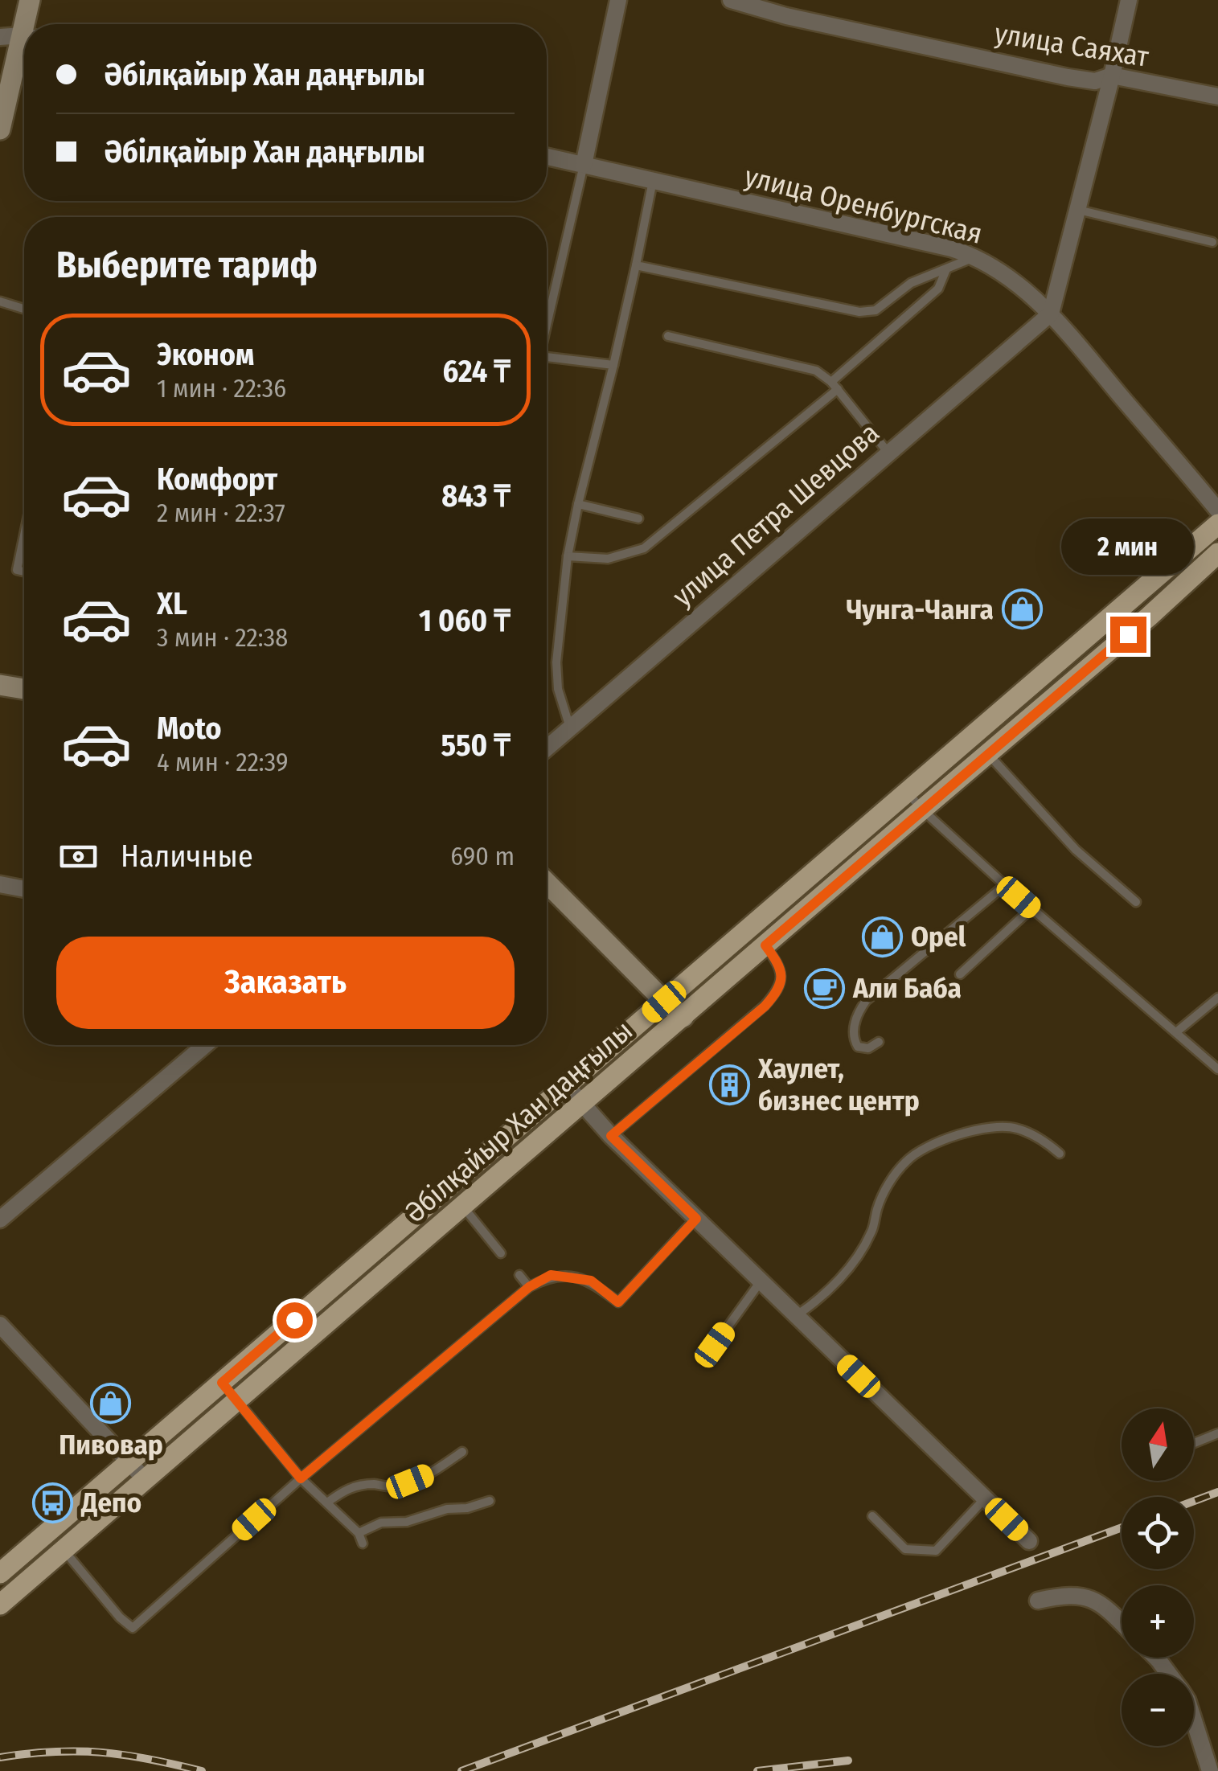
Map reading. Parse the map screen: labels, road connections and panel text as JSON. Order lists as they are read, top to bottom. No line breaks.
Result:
{"streets":{"main road":["Әбілқайыр Хан даңғылы"],"street":["улица Саяхат","улица Оренбургская","улица Петра Шевцова"]},"crossings":[["улица Оренбургская","улица Петра Шевцова"]],"places":{"shop":["Чунга-Чанга","Opel","Пивовар"],"cafe":["Али Баба"],"building":["Хаулет, бизнес центр"],"bus stop":["Депо"]},"north":"top","page":{"banner":["Әбілқайыр Хан даңғылы","Әбілқайыр Хан даңғылы"],"heading":"Выберите тариф","list":[{"name":"Эконом","note":"1 мин · 22:36","value":"624 ₸"},{"name":"Комфорт","note":"2 мин · 22:37","value":"843 ₸"},{"name":"XL","note":"3 мин · 22:38","value":"1 060 ₸"},{"name":"Moto","note":"4 мин · 22:39","value":"550 ₸"}],"bubble":"2 мин","pay":["Наличные","690 m"],"buttons":"Заказать","map_buttons":["+","−"]}}
